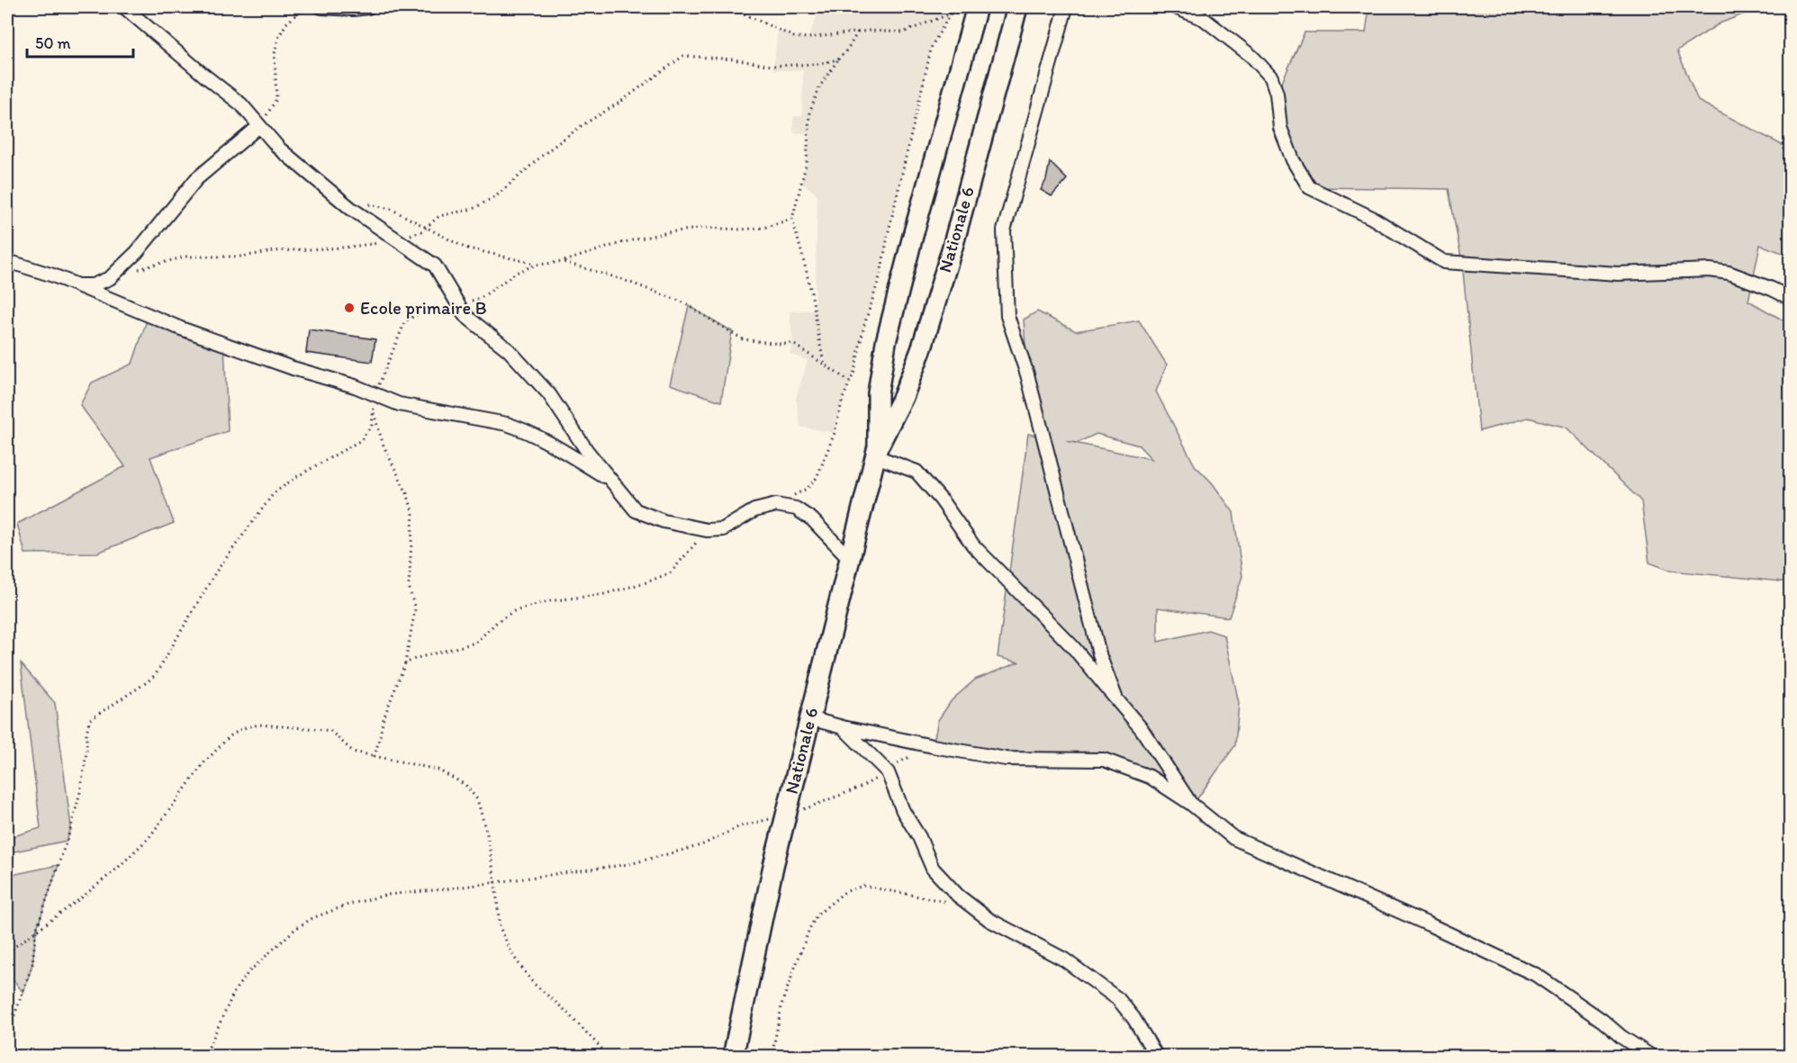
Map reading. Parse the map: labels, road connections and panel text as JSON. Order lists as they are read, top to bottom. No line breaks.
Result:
{"streets":{"main road":["Nationale 6"]},"places":["Ecole primaire B"],"scale_bar":"50 m"}
